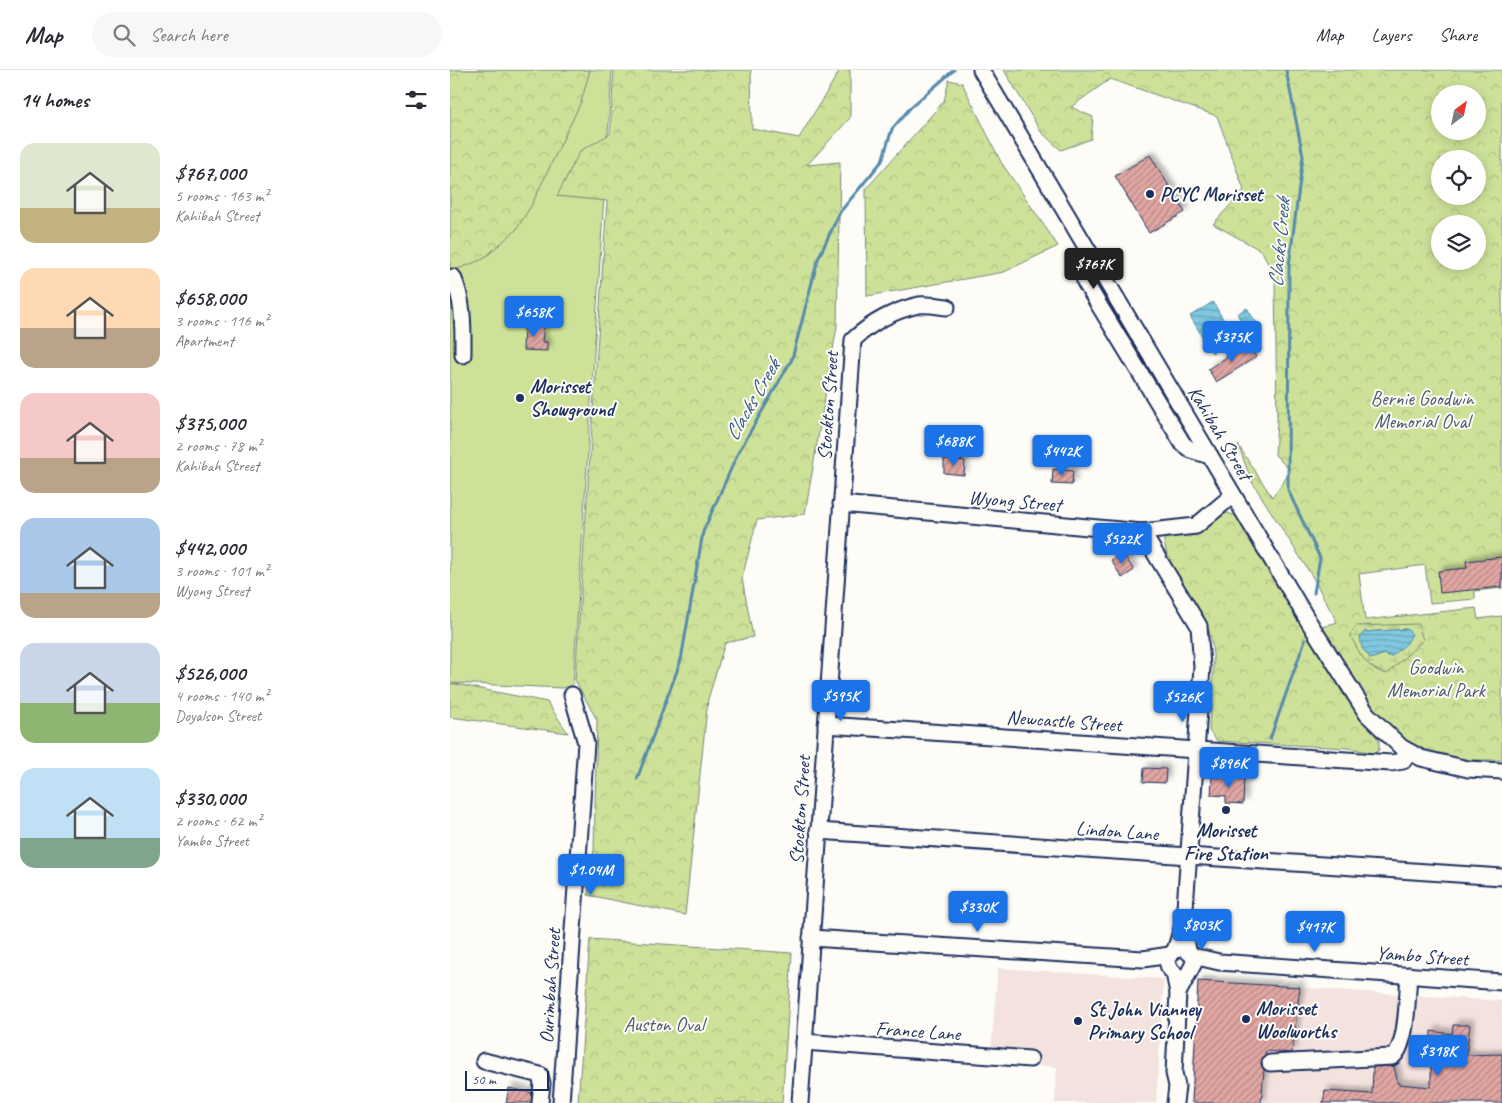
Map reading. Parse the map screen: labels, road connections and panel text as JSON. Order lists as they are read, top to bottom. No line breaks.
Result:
{"streets":{"street":["Stockton Street","Kahibah Street","Wyong Street","Newcastle Street","Lindon Lane","Yambo Street","Ourimbah Street","France Lane"]},"crossings":[["Stockton Street","Wyong Street"],["Stockton Street","Newcastle Street"],["Stockton Street","Lindon Lane"],["Stockton Street","Yambo Street"],["Stockton Street","France Lane"],["Kahibah Street","Wyong Street"],["Kahibah Street","Newcastle Street"]],"water":["Clacks Creek"],"parks":["Bernie Goodwin Memorial Oval","Goodwin Memorial Park","Auston Oval"],"places":["PCYC Morisset","Morisset Showground","Morisset Fire Station","Morisset Woolworths","St John Vianney Primary School"],"scale_bar":"50 m","north":"top right","page":{"header":"Map","search":"Search here","nav":["Map","Layers","Share"],"heading":"14 homes","list":[{"name":"$767,000","note":"5 rooms · 163 m² · Kahibah Street"},{"name":"$658,000","note":"3 rooms · 116 m² · Apartment"},{"name":"$375,000","note":"2 rooms · 78 m² · Kahibah Street"},{"name":"$442,000","note":"3 rooms · 101 m² · Wyong Street"},{"name":"$526,000","note":"4 rooms · 140 m² · Doyalson Street"},{"name":"$330,000","note":"2 rooms · 62 m² · Yambo Street"}],"price":["$767K","$658K","$375K","$688K","$442K","$522K","$595K","$526K","$896K","$1.04M","$330K","$803K","$417K","$318K"],"scale":"50 m"}}
